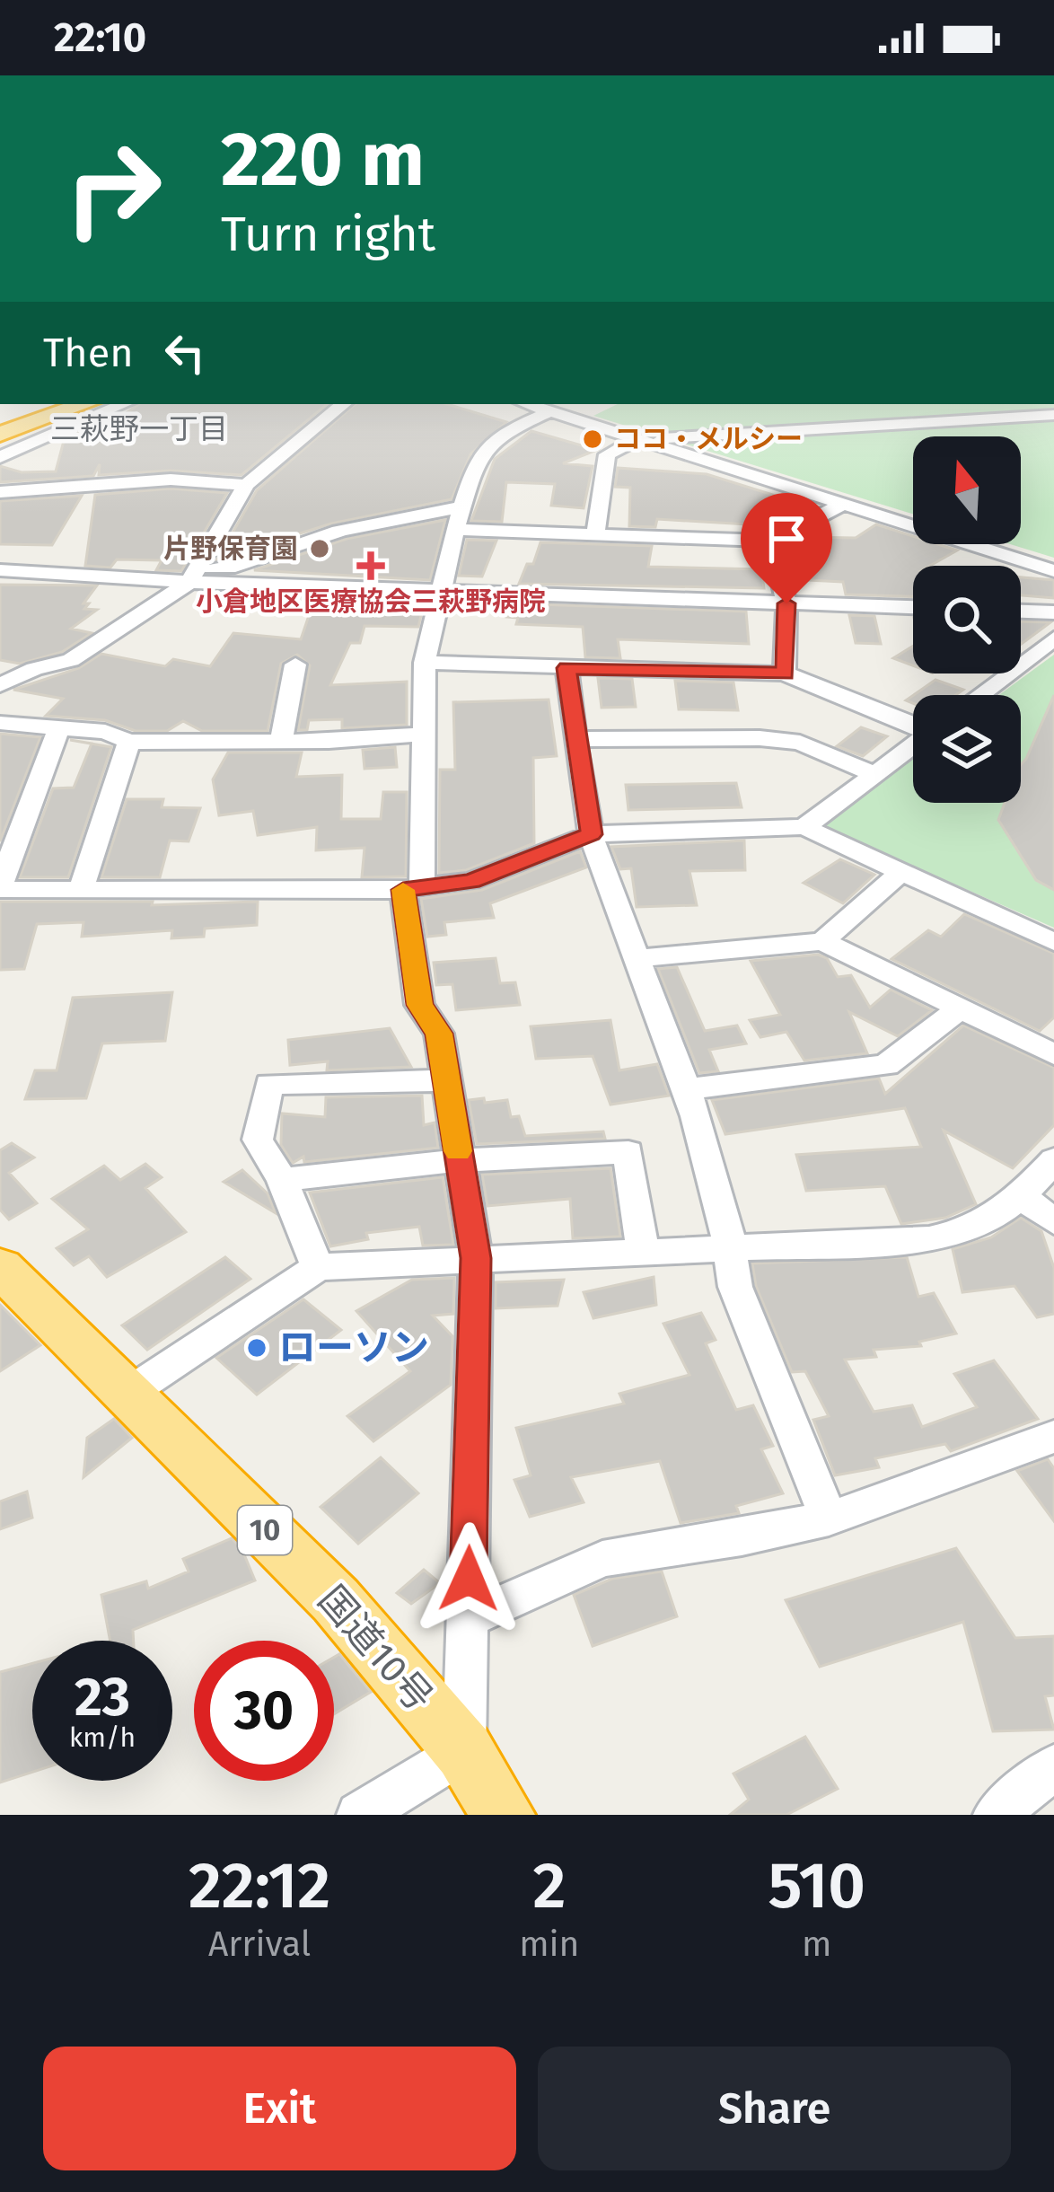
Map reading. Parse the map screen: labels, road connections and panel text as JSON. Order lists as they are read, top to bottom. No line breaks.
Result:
{"streets":{"highway":["10","国道10号"]},"districts":["三萩野一丁目"],"places":{"other":["ココ・メルシー","片野保育園","ローソン"],"health":["小倉地区医療協会三萩野病院"]},"north":"top","page":{"status":"22:10","turn":["220 m","Turn right"],"then":"Then","speed":"23 km/h","limit":"30","eta":["22:12","Arrival","2","min","510","m"],"buttons":["Exit","Share"]}}
